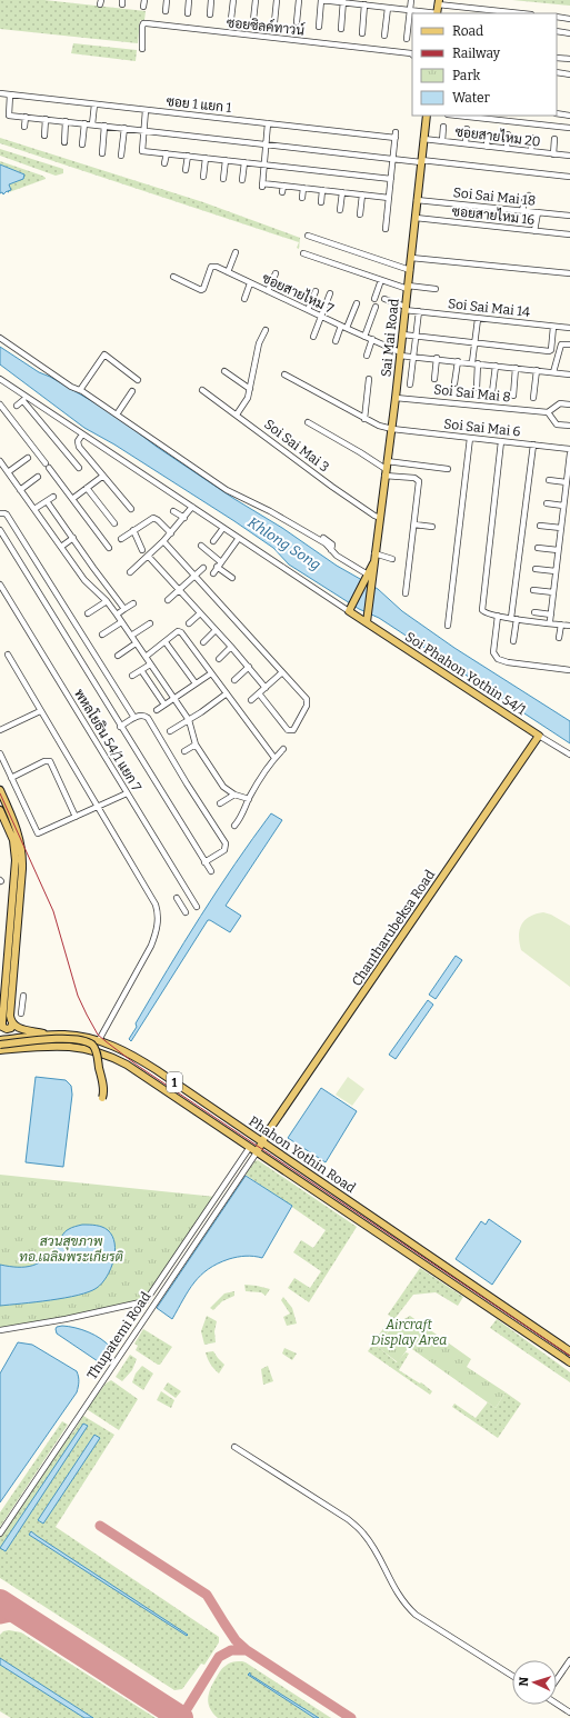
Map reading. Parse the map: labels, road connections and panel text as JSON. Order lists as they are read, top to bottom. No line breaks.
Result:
{"streets":{"main road":["Sai Mai Road","Soi Phahon Yothin 54/1","Chantharubeksa Road","1","Phahon Yothin Road"],"street":["ซอยซิลค์ทาวน์","ซอย 1 แยก 1","ซอยสายไหม 20","Soi Sai Mai 18","ซอยสายไหม 16","ซอยสายไหม 7","Soi Sai Mai 14","Soi Sai Mai 8","Soi Sai Mai 6","Soi Sai Mai 3","พหลโยธิน 54/1 แยก 7","Thupatemi Road"]},"crossings":[["ซอยสายไหม 20","Sai Mai Road"],["Soi Sai Mai 18","Sai Mai Road"],["ซอยสายไหม 16","Sai Mai Road"],["ซอยสายไหม 7","Sai Mai Road"],["Soi Sai Mai 14","Sai Mai Road"],["Sai Mai Road","Soi Sai Mai 8"],["Sai Mai Road","Soi Sai Mai 6"],["Sai Mai Road","Soi Sai Mai 3"],["Sai Mai Road","Soi Phahon Yothin 54/1"],["Soi Phahon Yothin 54/1","Chantharubeksa Road"],["Chantharubeksa Road","Phahon Yothin Road"],["Chantharubeksa Road","Thupatemi Road"],["Phahon Yothin Road","Thupatemi Road"]],"water":["Khlong Song"],"parks":["สวนสุขภาพ ทอ.เฉลิมพระเกียรติ","Aircraft Display Area"],"legend":["Road","Railway","Park","Water"],"north":"left"}
